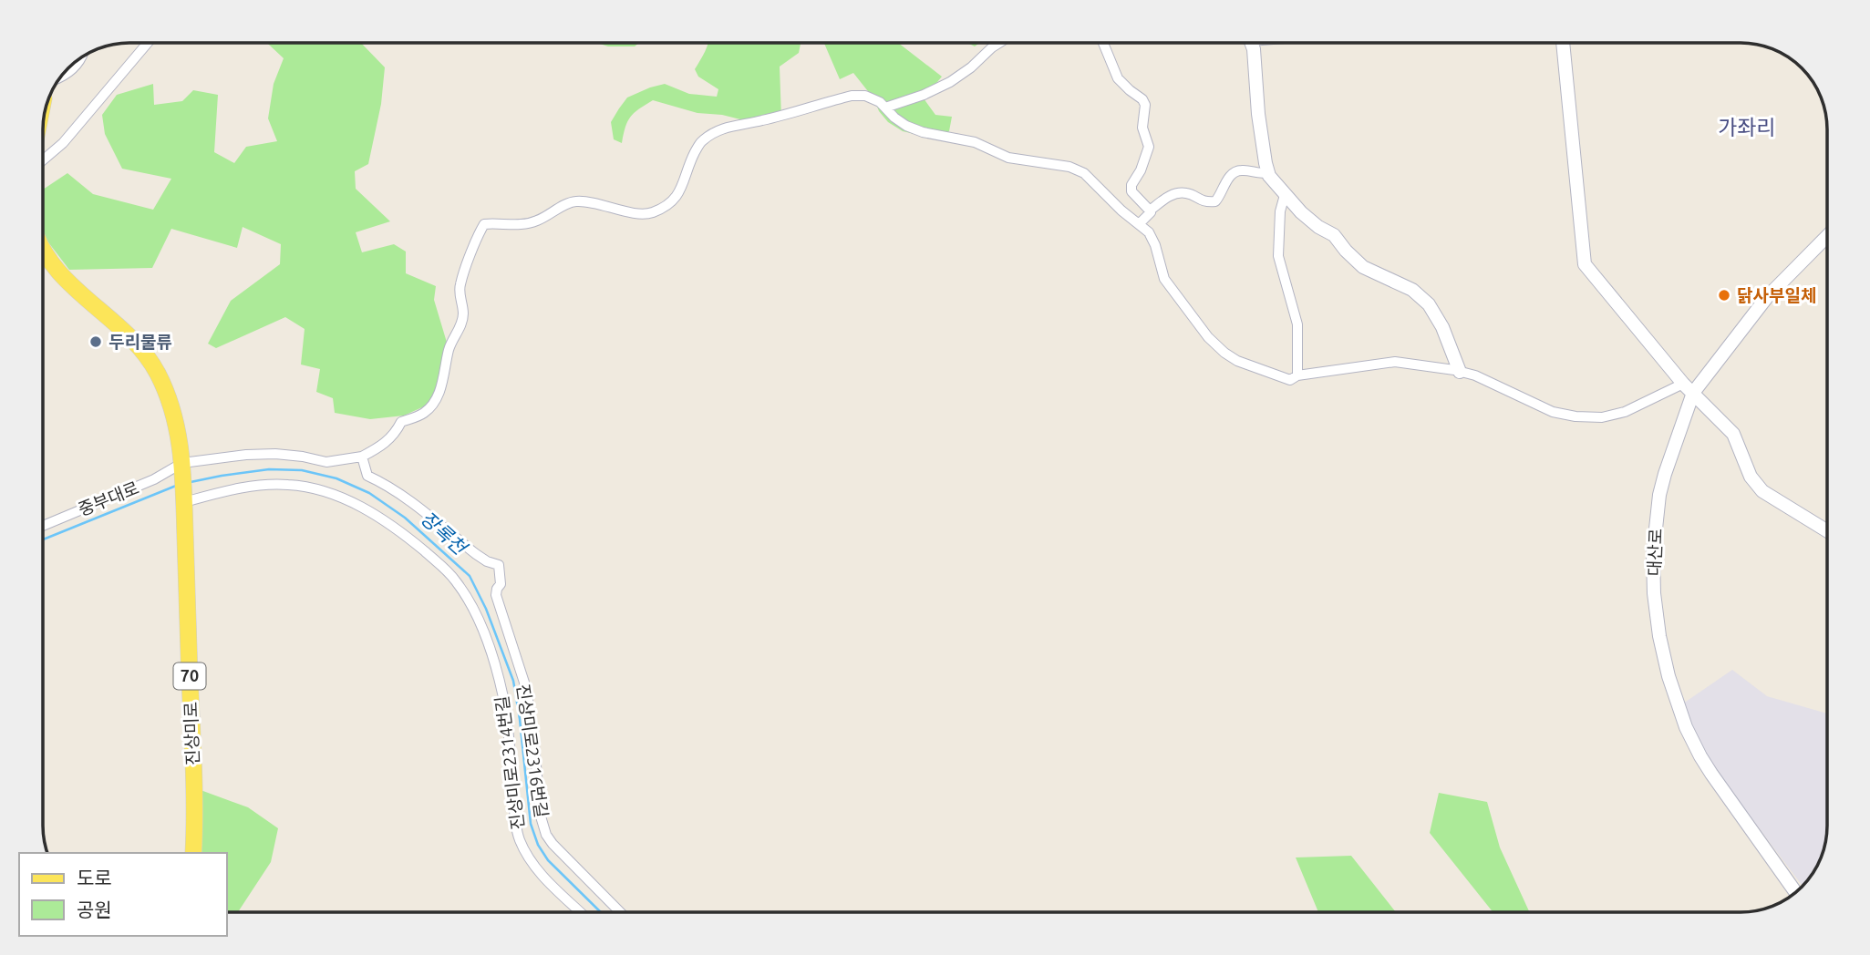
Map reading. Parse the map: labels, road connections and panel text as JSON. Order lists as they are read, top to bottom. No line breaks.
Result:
{"streets":{"main road":["70","진상미로"],"street":["중부대로","대산로","진상미로2316번길","진상미로2314번길"]},"crossings":[["중부대로","70"],["70","진상미로"],["70","진상미로2314번길"],["진상미로","진상미로2314번길"]],"districts":["가좌리"],"water":["장록천"],"places":["닭사부일체","두리물류"],"legend":["도로","공원"]}
